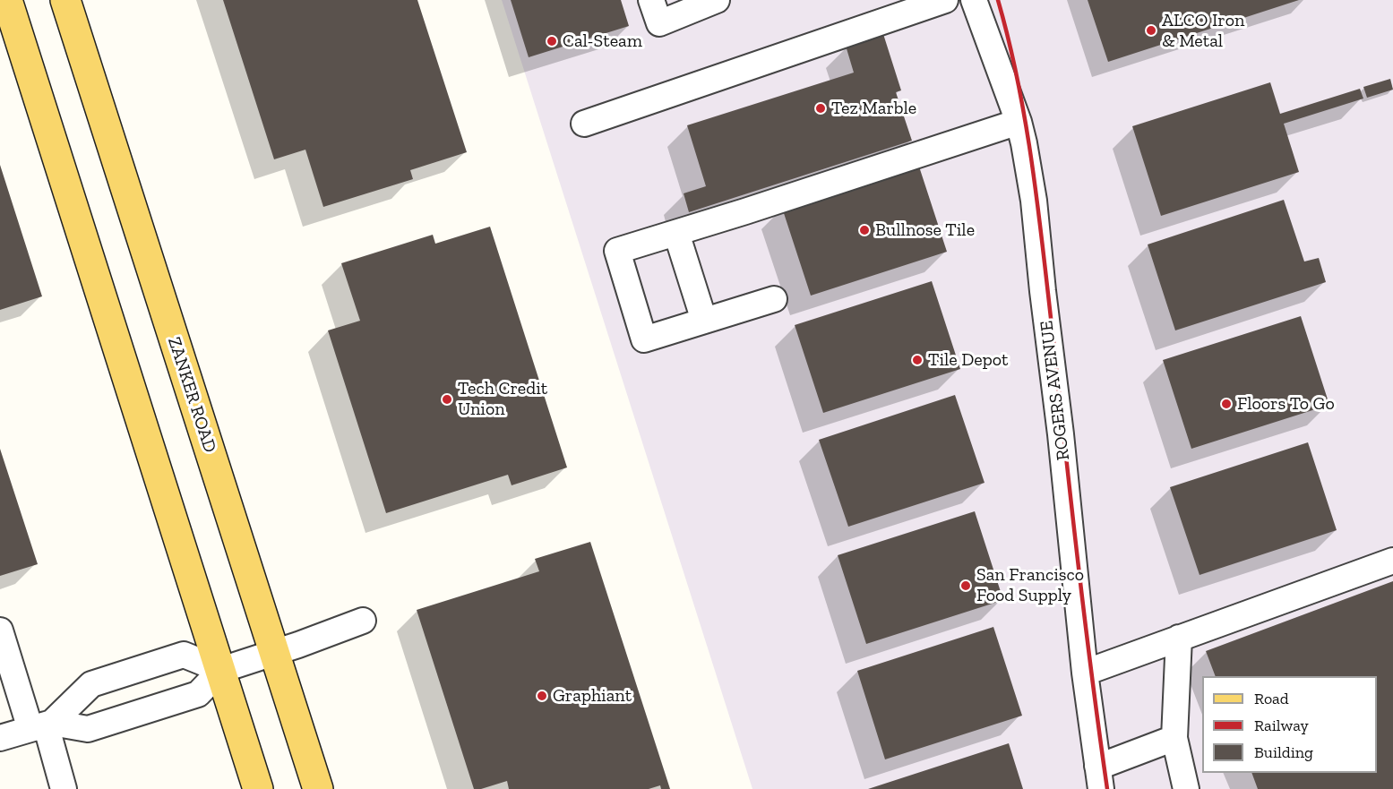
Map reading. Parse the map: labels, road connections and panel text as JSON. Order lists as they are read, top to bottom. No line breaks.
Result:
{"streets":{"main road":["ZANKER ROAD"],"street":["ROGERS AVENUE"]},"places":["ALCO Iron & Metal","Cal-Steam","Tez Marble","Bullnose Tile","Tile Depot","Tech Credit Union","Floors To Go","San Francisco Food Supply","Graphiant"],"legend":["Road","Railway","Building"]}
